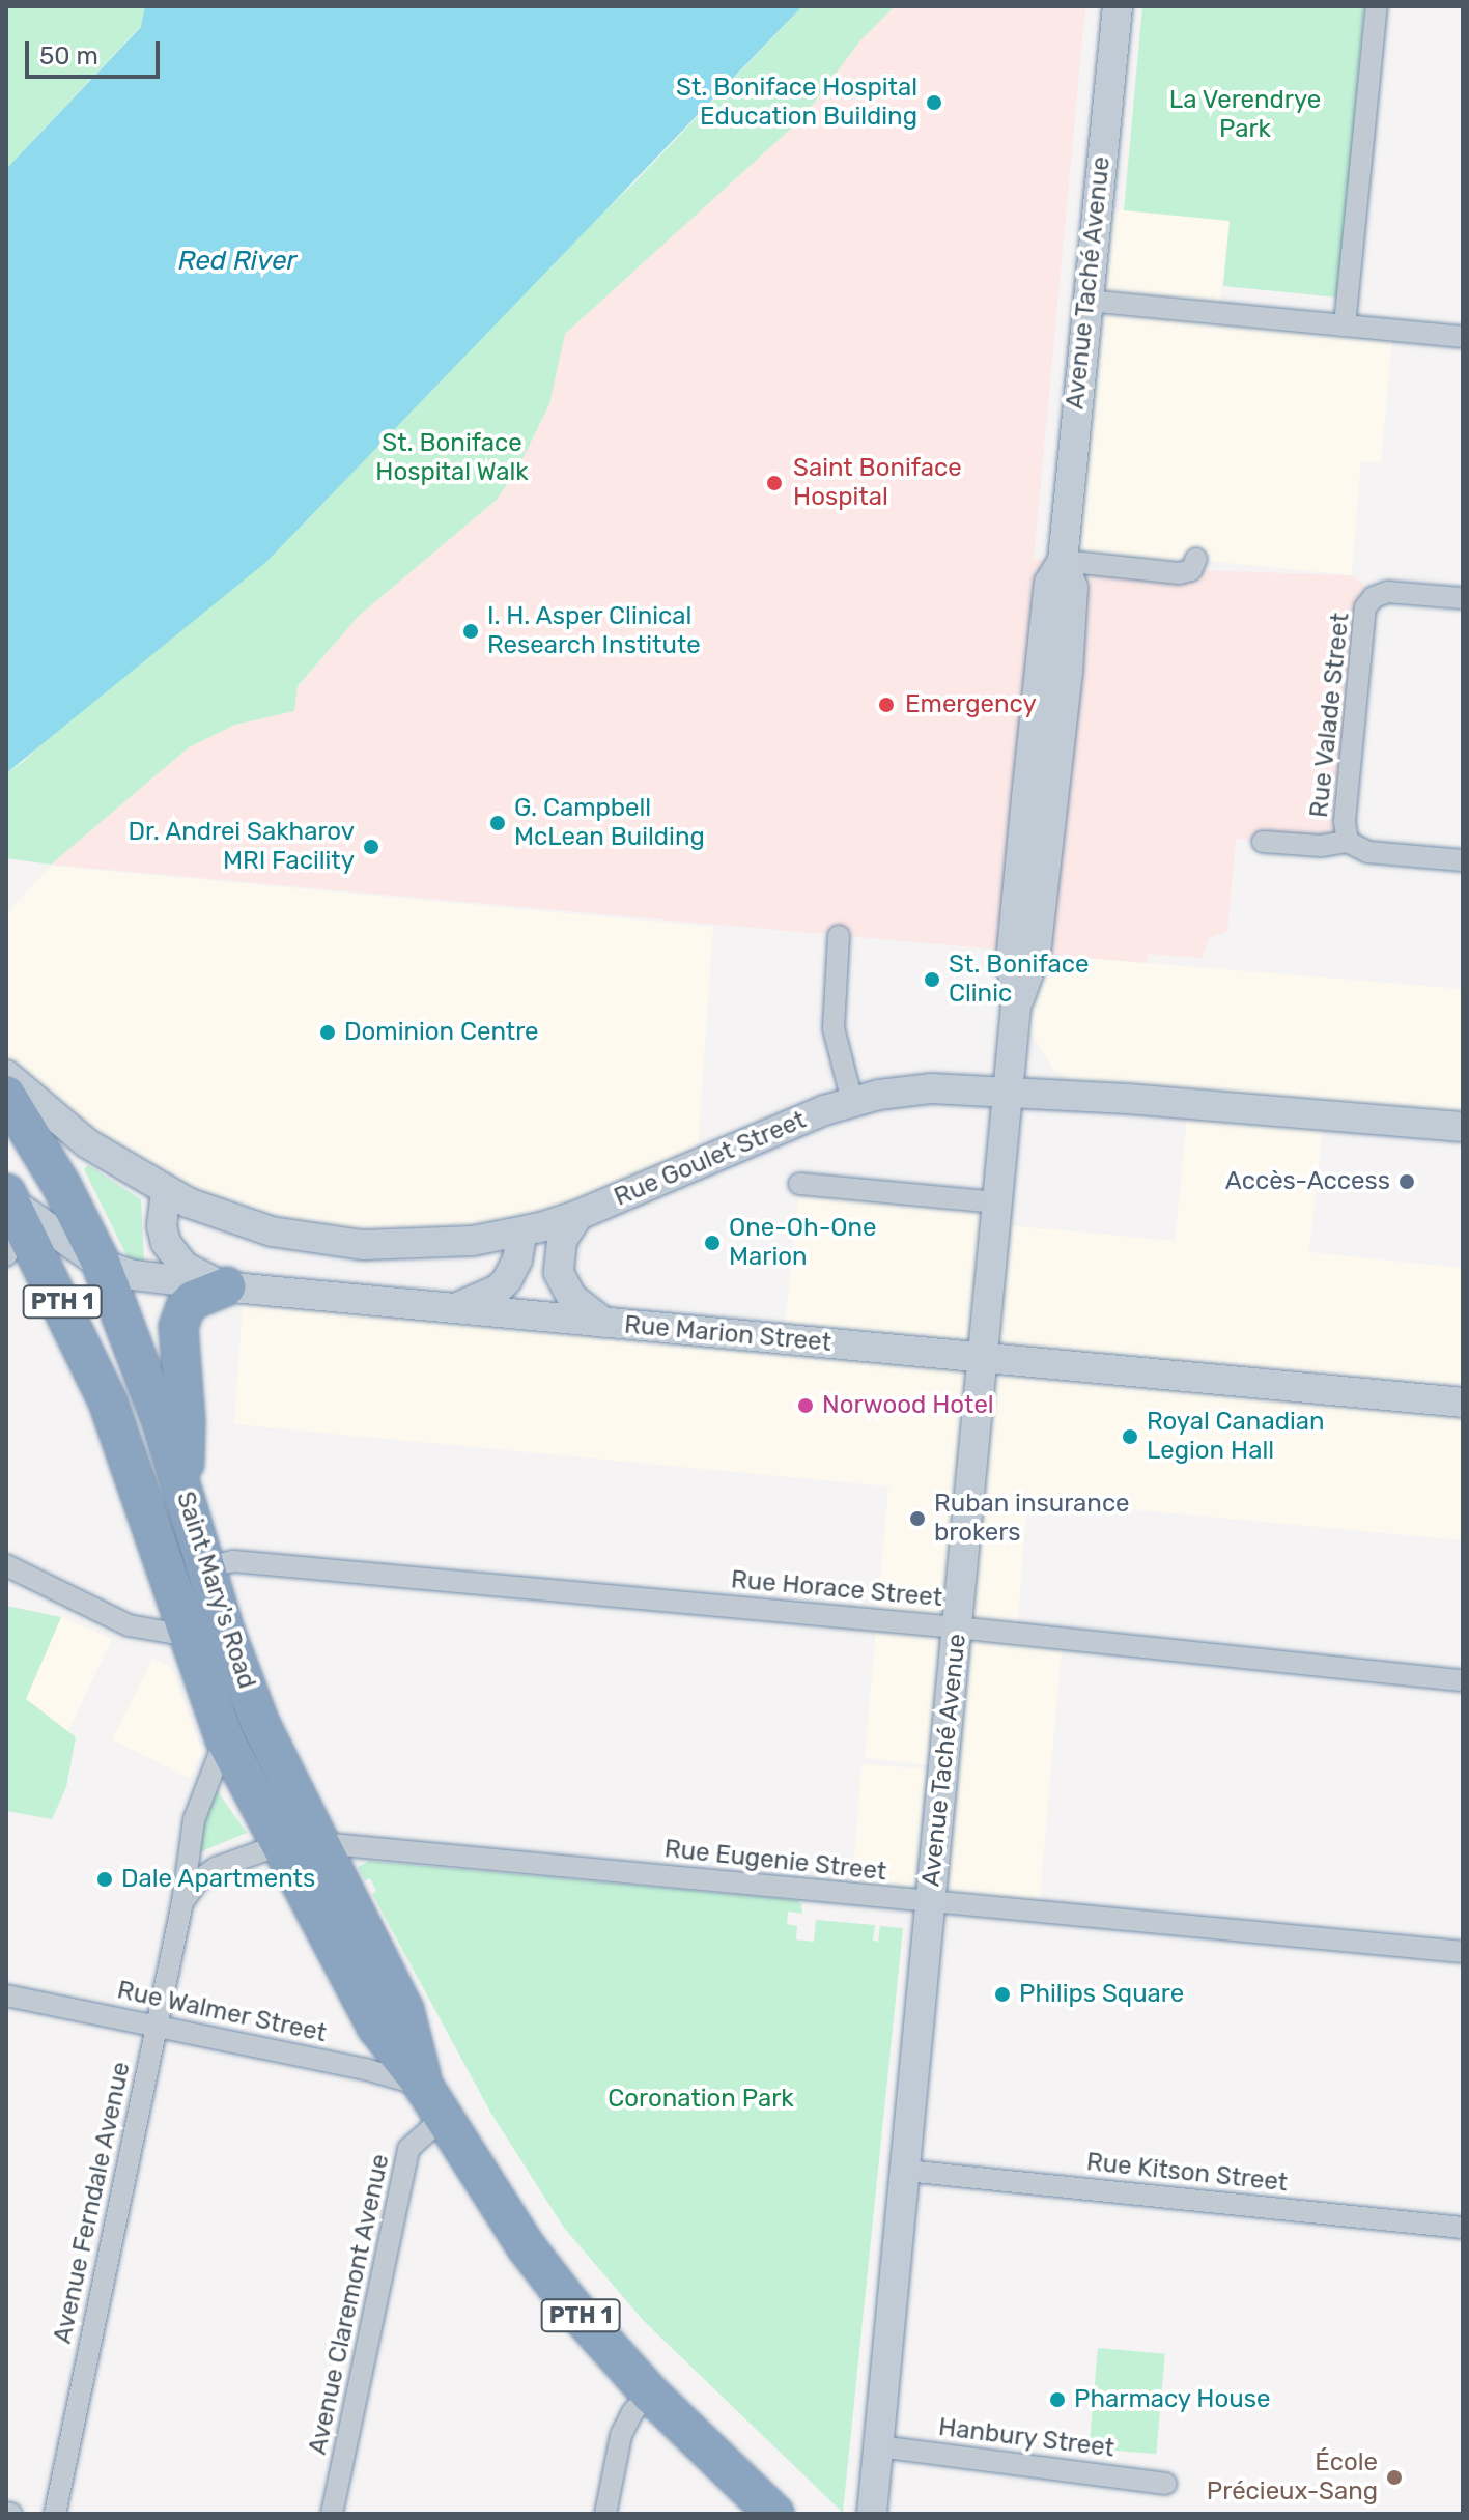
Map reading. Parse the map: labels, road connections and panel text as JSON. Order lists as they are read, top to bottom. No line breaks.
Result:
{"streets":{"highway":["PTH 1","Saint Mary's Road"],"main road":["Avenue Taché Avenue","Rue Goulet Street","Rue Marion Street"],"street":["Rue Valade Street","Rue Horace Street","Rue Eugenie Street","Rue Walmer Street","Rue Kitson Street","Avenue Ferndale Avenue","Avenue Claremont Avenue","Hanbury Street"]},"crossings":[["Avenue Taché Avenue","Rue Goulet Street"],["Avenue Taché Avenue","Rue Marion Street"],["Avenue Taché Avenue","Rue Horace Street"],["Avenue Taché Avenue","Rue Eugenie Street"],["Avenue Taché Avenue","Rue Kitson Street"],["Avenue Taché Avenue","Hanbury Street"],["Rue Marion Street","Saint Mary's Road"],["Rue Horace Street","Saint Mary's Road"],["Saint Mary's Road","Rue Eugenie Street"],["Saint Mary's Road","Rue Walmer Street"],["Saint Mary's Road","Avenue Ferndale Avenue"],["Saint Mary's Road","Avenue Claremont Avenue"],["Rue Walmer Street","Avenue Ferndale Avenue"],["Rue Walmer Street","Avenue Claremont Avenue"]],"water":["Red River"],"parks":["La Verendrye Park","St. Boniface Hospital Walk","Coronation Park"],"places":["St. Boniface Hospital Education Building","Saint Boniface Hospital","I. H. Asper Clinical Research Institute","Emergency","G. Campbell McLean Building","Dr. Andrei Sakharov MRI Facility","St. Boniface Clinic","Dominion Centre","Accès-Access","One-Oh-One Marion","Norwood Hotel","Royal Canadian Legion Hall","Ruban insurance brokers","Dale Apartments","Philips Square","Pharmacy House","École Précieux-Sang"],"scale_bar":"50 m"}
